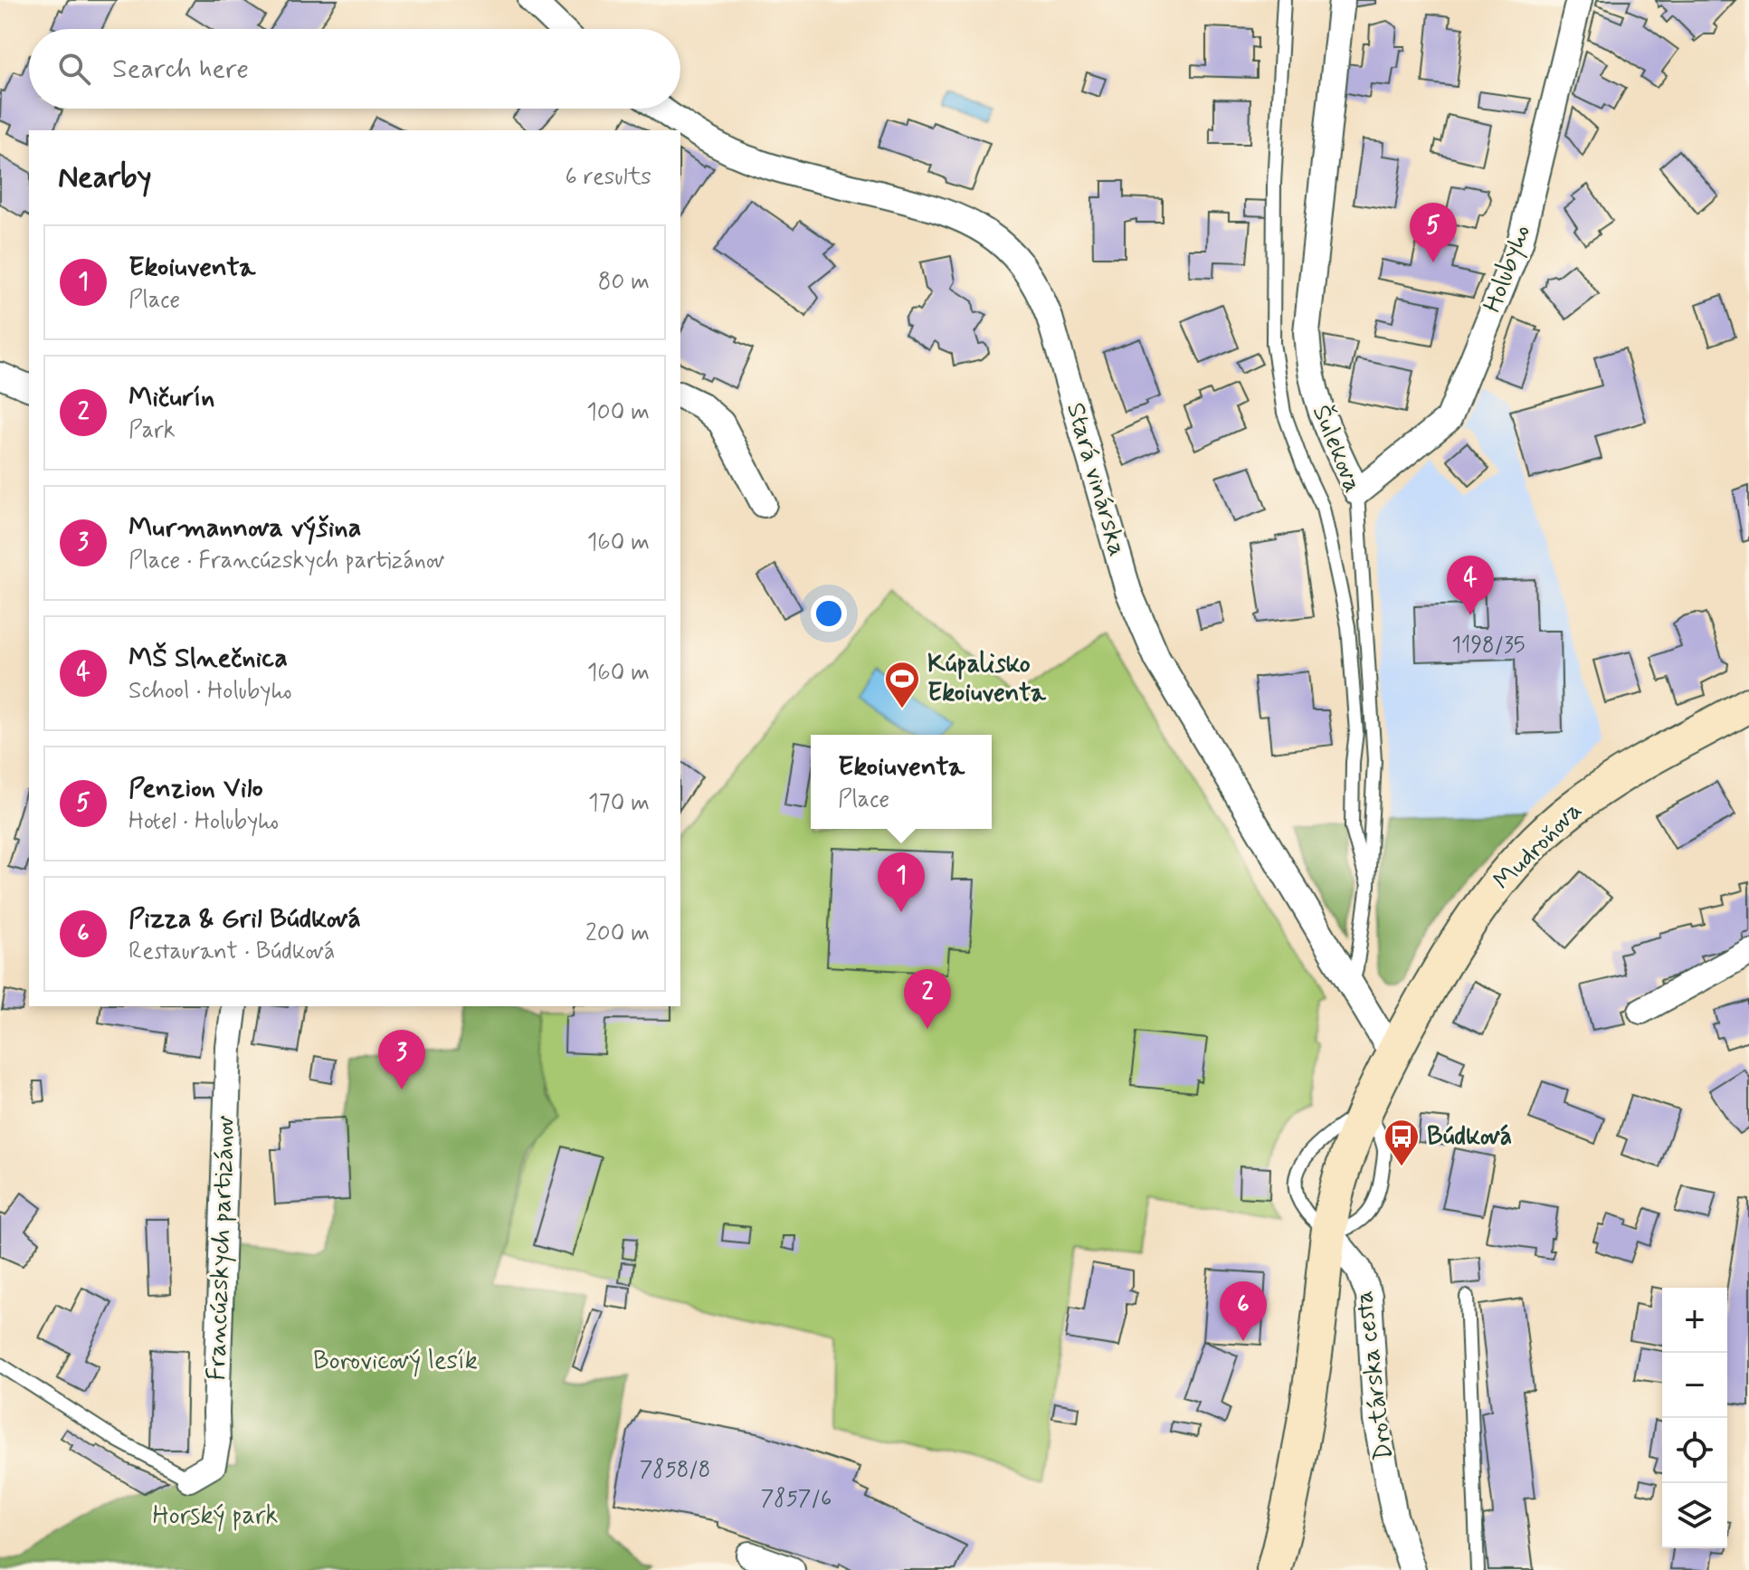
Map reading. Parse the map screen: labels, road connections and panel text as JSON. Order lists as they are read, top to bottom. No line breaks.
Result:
{"streets":{"street":["Holubyho","Šulekova","Stará vinárska","Mudroňova","Francúzskych partizánov","Drotárska cesta"]},"crossings":[["Holubyho","Šulekova"],["Šulekova","Stará vinárska"],["Stará vinárska","Mudroňova"]],"parks":["Borovicový lesík","Horský park"],"places":{"sports":["Kúpalisko Ekoiuventa"],"bus stop":["Búdková"]},"house_numbers":["1198/35","7858/8","7857/6"],"page":{"search":"Search here","heading":["Nearby","6 results"],"pins":["5","4","1","2","3","6"],"list":[{"mark":"1","name":"Ekoiuventa","note":"Place","value":"80 m"},{"mark":"2","name":"Mičurín","note":"Park","value":"100 m"},{"mark":"3","name":"Murmannova výšina","note":"Place · Francúzskych partizánov","value":"160 m"},{"mark":"4","name":"MŠ Slnečnica","note":"School · Holubyho","value":"160 m"},{"mark":"5","name":"Penzion Vilo","note":"Hotel · Holubyho","value":"170 m"},{"mark":"6","name":"Pizza & Gril Búdková","note":"Restaurant · Búdková","value":"200 m"}],"popup":["Ekoiuventa","Place"],"map_buttons":["+","−"]}}
